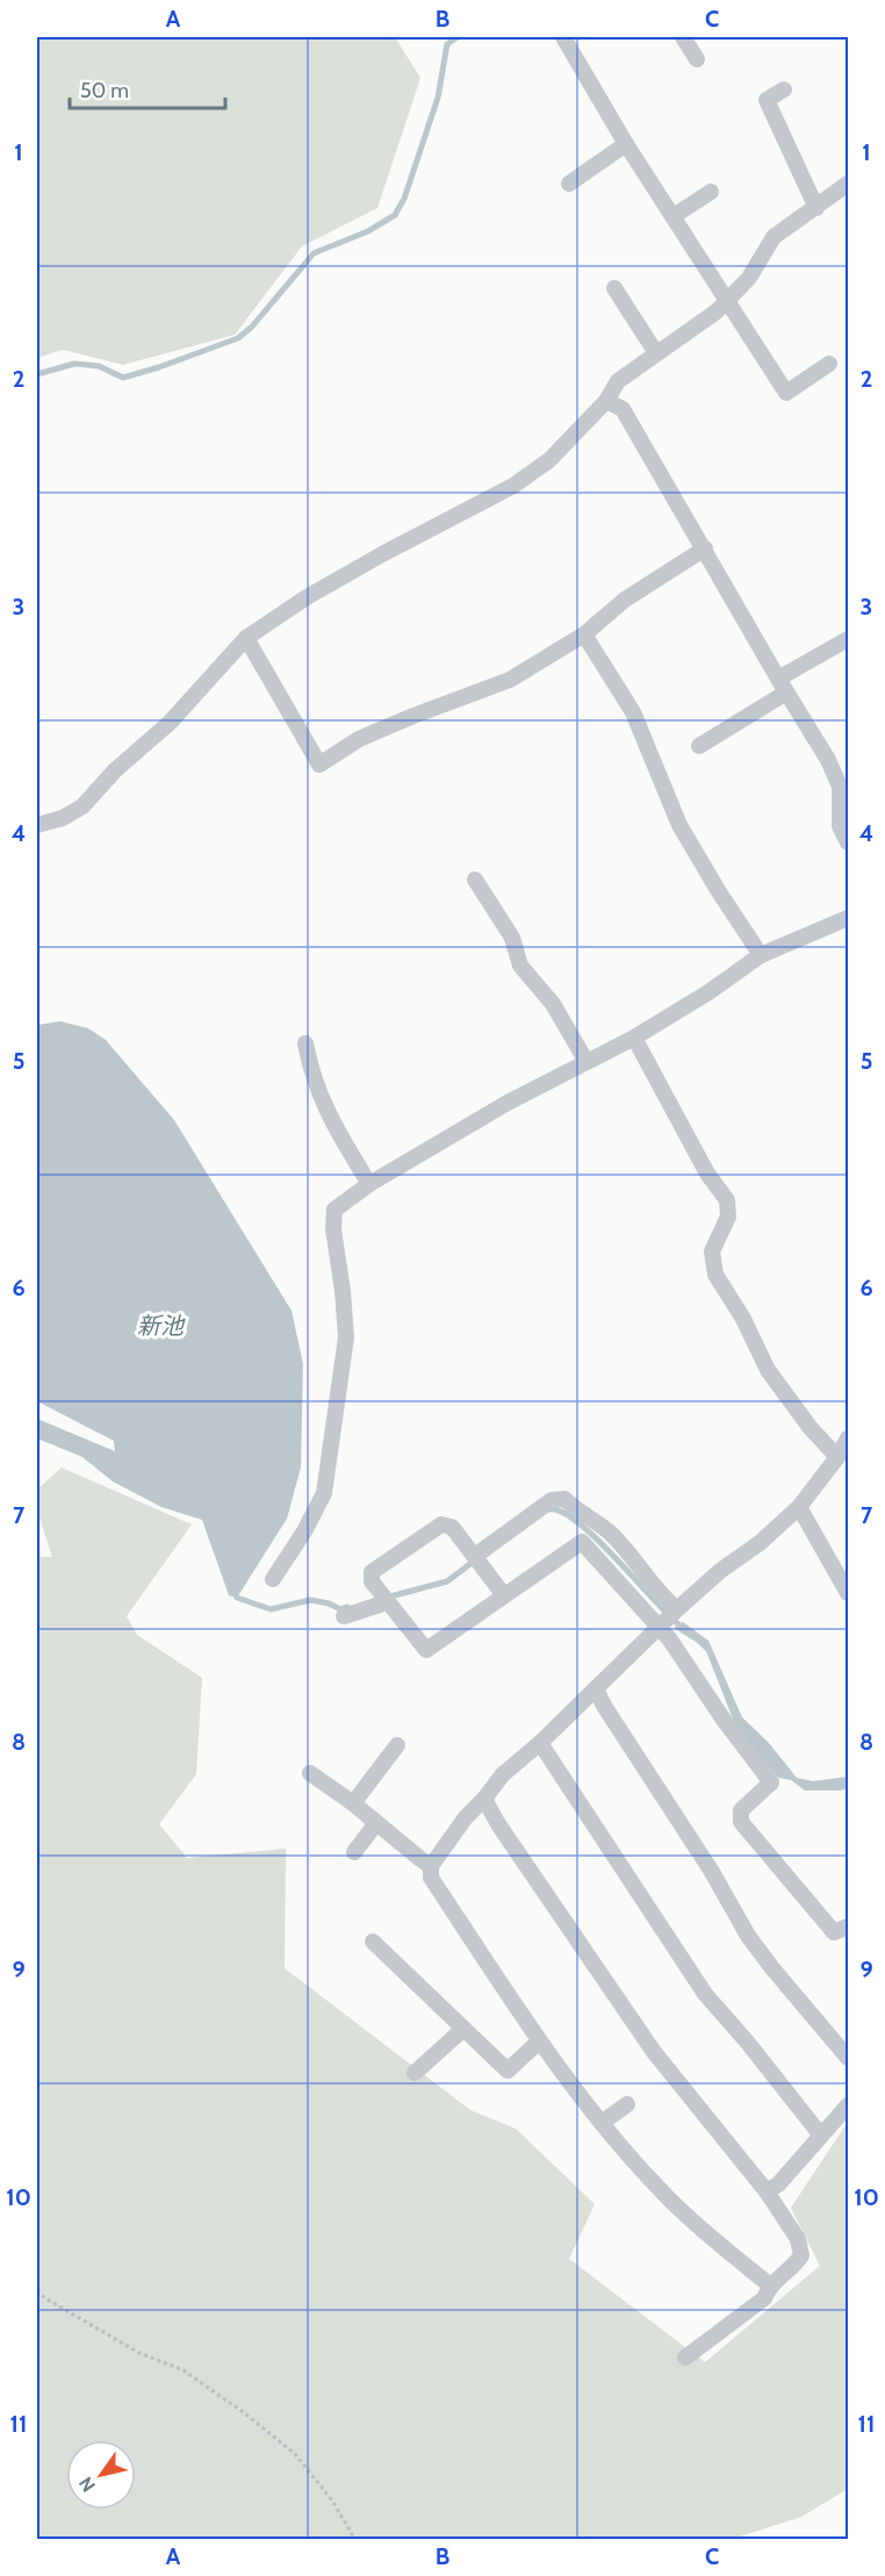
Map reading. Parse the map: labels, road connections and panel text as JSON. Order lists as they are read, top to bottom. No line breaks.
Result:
{"water":["新池"],"scale_bar":"50 m","north":"bottom left","grid":{"columns":["A","B","C"],"rows":["1","2","3","4","5","6","7","8","9","10","11"]}}
